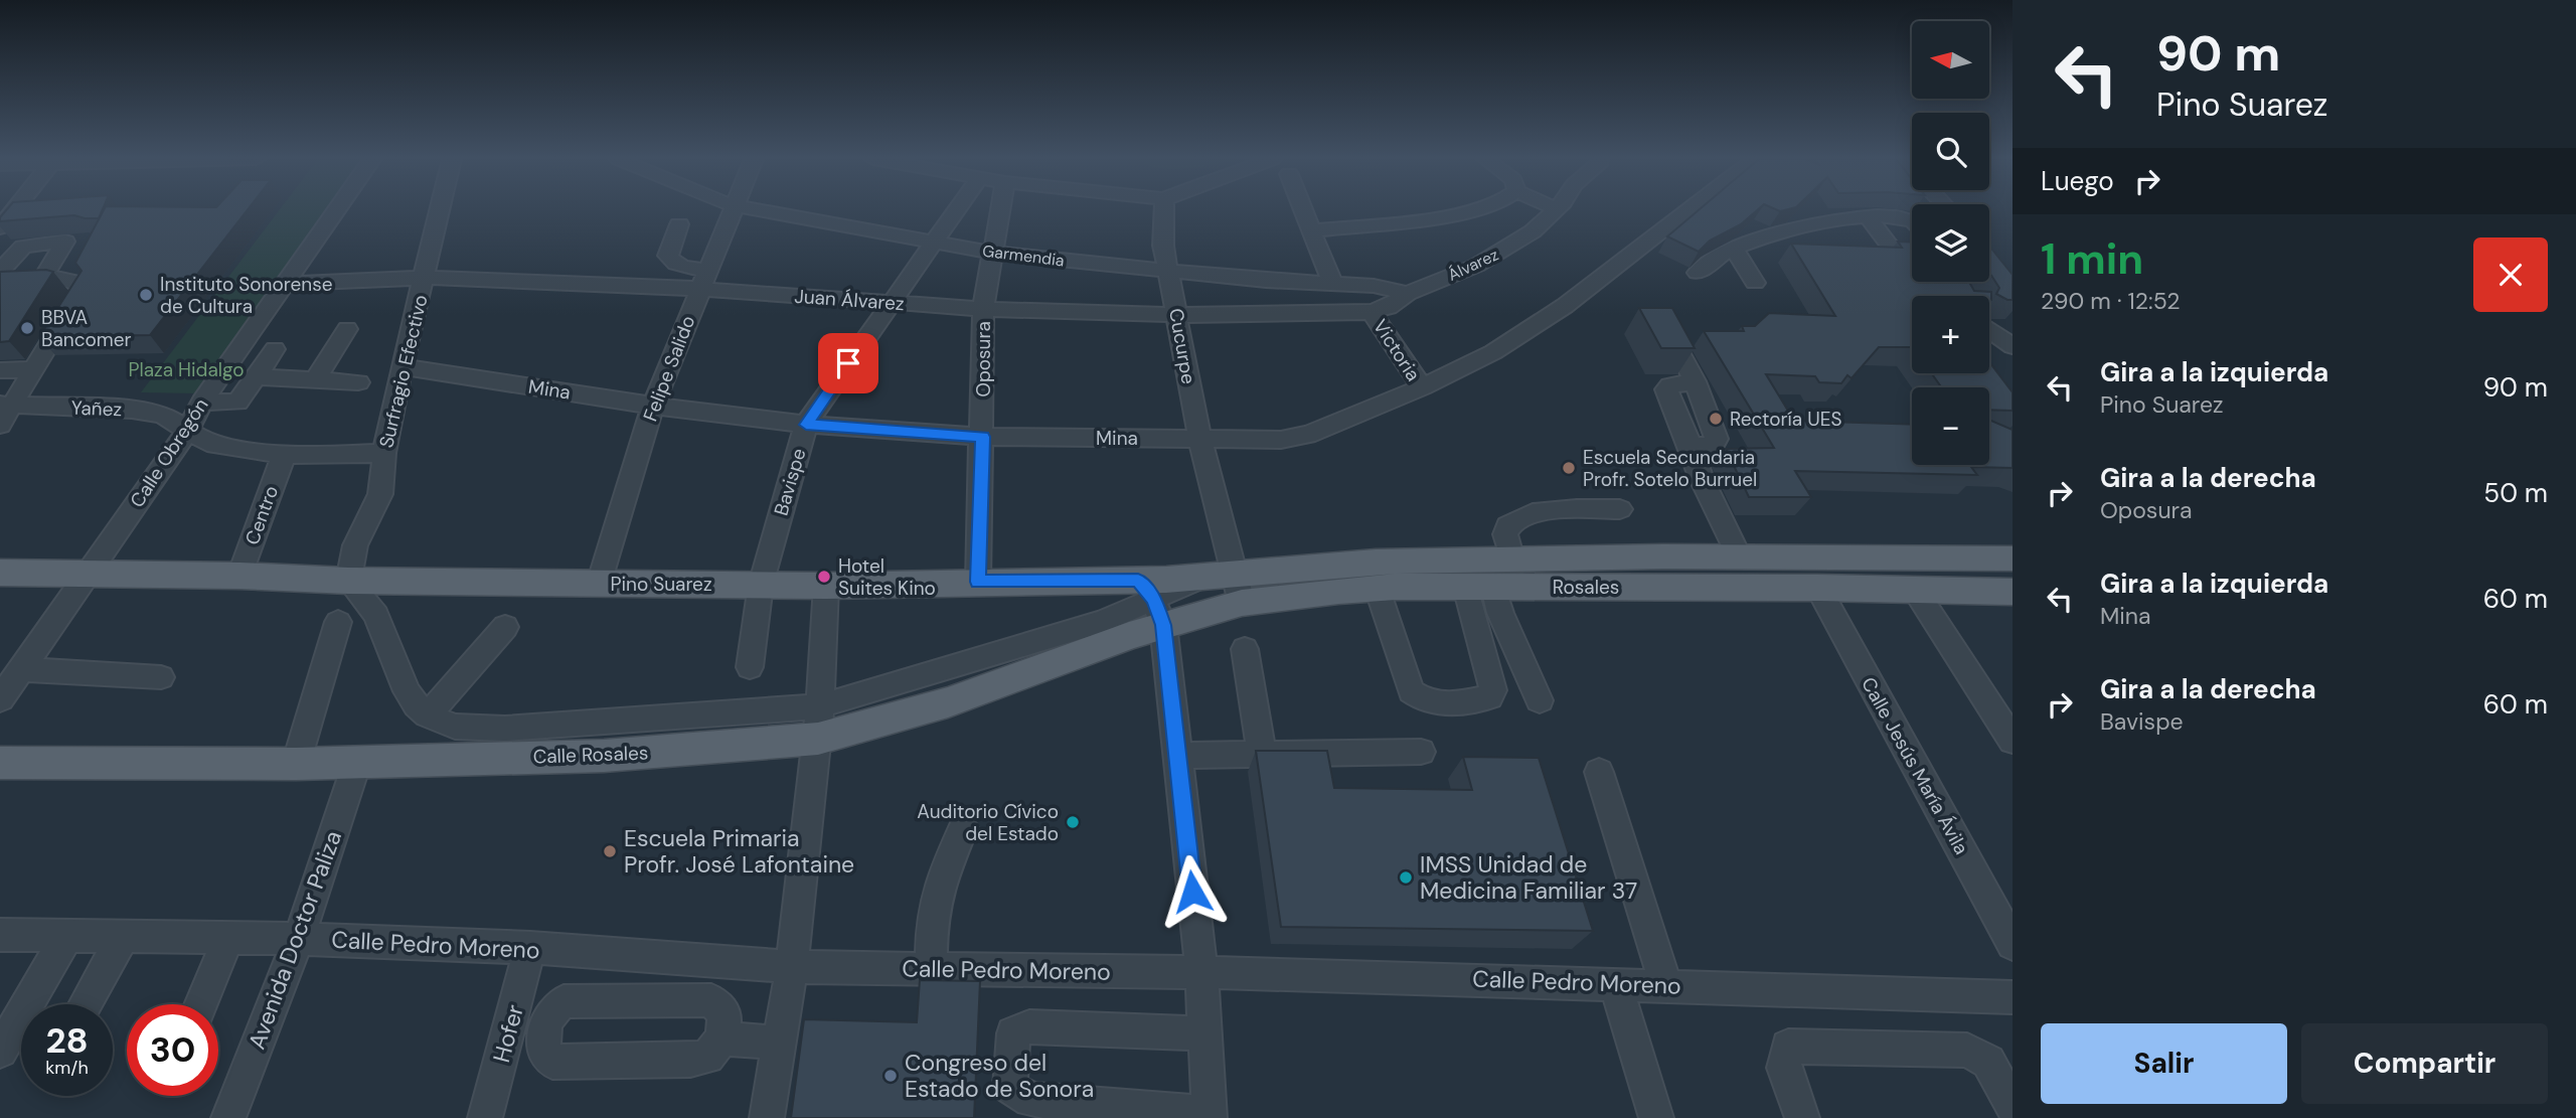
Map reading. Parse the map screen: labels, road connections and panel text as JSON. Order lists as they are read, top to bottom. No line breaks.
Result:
{"streets":{"main road":["Pino Suarez","Rosales","Calle Rosales"],"street":["Garmendia","Álvarez","Juan Álvarez","Cucurpe","Victoria","Oposura","Felipe Salido","Surfragio Efectivo","Mina","Yañez","Calle Obregón","Bavispe","Centro","Calle Jesús María Ávila","Avenida Doctor Paliza","Calle Pedro Moreno","Hofer"]},"crossings":[["Garmendia","Álvarez"],["Garmendia","Juan Álvarez"],["Garmendia","Cucurpe"],["Garmendia","Oposura"],["Garmendia","Bavispe"],["Álvarez","Juan Álvarez"],["Juan Álvarez","Cucurpe"],["Juan Álvarez","Victoria"],["Juan Álvarez","Oposura"],["Juan Álvarez","Felipe Salido"],["Juan Álvarez","Surfragio Efectivo"],["Juan Álvarez","Calle Obregón"],["Juan Álvarez","Bavispe"],["Cucurpe","Mina"],["Cucurpe","Pino Suarez"],["Cucurpe","Rosales"],["Victoria","Mina"],["Oposura","Mina"],["Oposura","Pino Suarez"],["Felipe Salido","Mina"],["Felipe Salido","Pino Suarez"],["Surfragio Efectivo","Mina"],["Surfragio Efectivo","Yañez"],["Surfragio Efectivo","Pino Suarez"],["Mina","Bavispe"],["Yañez","Calle Obregón"],["Yañez","Centro"],["Calle Obregón","Pino Suarez"],["Bavispe","Pino Suarez"],["Centro","Pino Suarez"],["Pino Suarez","Rosales"],["Pino Suarez","Calle Rosales"],["Rosales","Calle Rosales"],["Rosales","Calle Jesús María Ávila"],["Calle Rosales","Avenida Doctor Paliza"],["Avenida Doctor Paliza","Calle Pedro Moreno"],["Calle Pedro Moreno","Hofer"]],"parks":["Plaza Hidalgo"],"places":["Instituto Sonorense de Cultura","BBVA Bancomer","Rectoría UES","Escuela Secundaria Profr. Sotelo Burruel","Hotel Suites Kino","Auditorio Cívico del Estado","Escuela Primaria Profr. José Lafontaine","IMSS Unidad de Medicina Familiar 37","Congreso del Estado de Sonora"],"north":"left","page":{"turn":["90 m","Pino Suarez"],"map_buttons":["+","−"],"then":"Luego","heading":["1 min","290 m · 12:52"],"list":[{"name":"Gira a la izquierda","note":"Pino Suarez","value":"90 m"},{"name":"Gira a la derecha","note":"Oposura","value":"50 m"},{"name":"Gira a la izquierda","note":"Mina","value":"60 m"},{"name":"Gira a la derecha","note":"Bavispe","value":"60 m"}],"speed":"28 km/h","limit":"30","buttons":["Salir","Compartir"]}}
